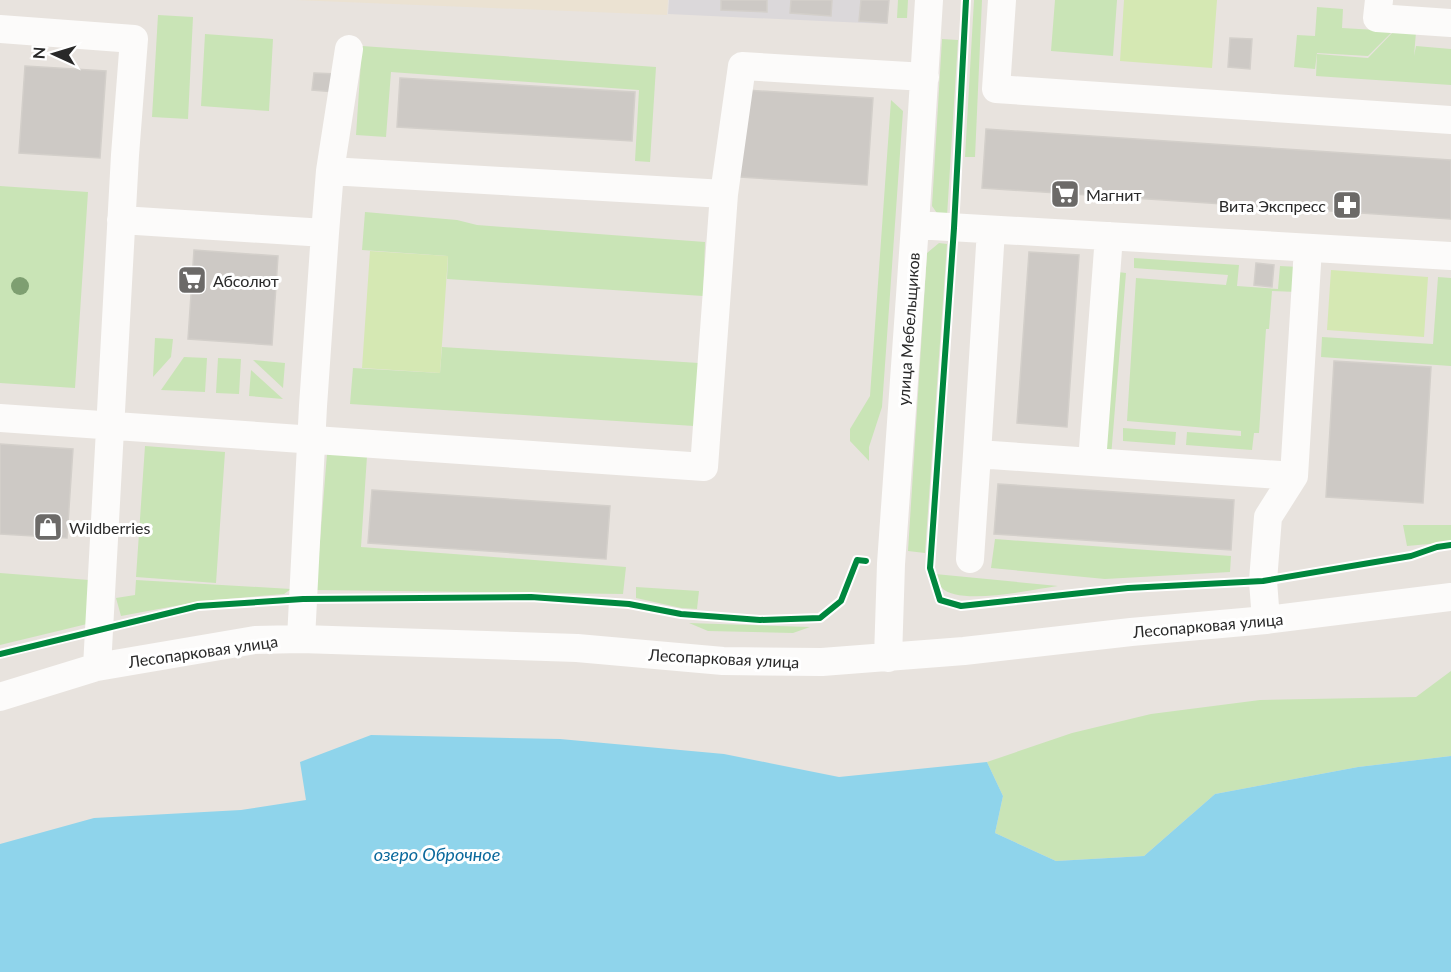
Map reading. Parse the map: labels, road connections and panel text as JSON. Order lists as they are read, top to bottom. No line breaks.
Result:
{"streets":{"street":["улица Мебельщиков","Лесопарковая улица"]},"crossings":[["улица Мебельщиков","Лесопарковая улица"]],"water":["озеро Оброчное"],"places":{"supermarket":["Магнит","Абсолют"],"pharmacy":["Вита Экспресс"],"shop":["Wildberries"]},"north":"left"}
